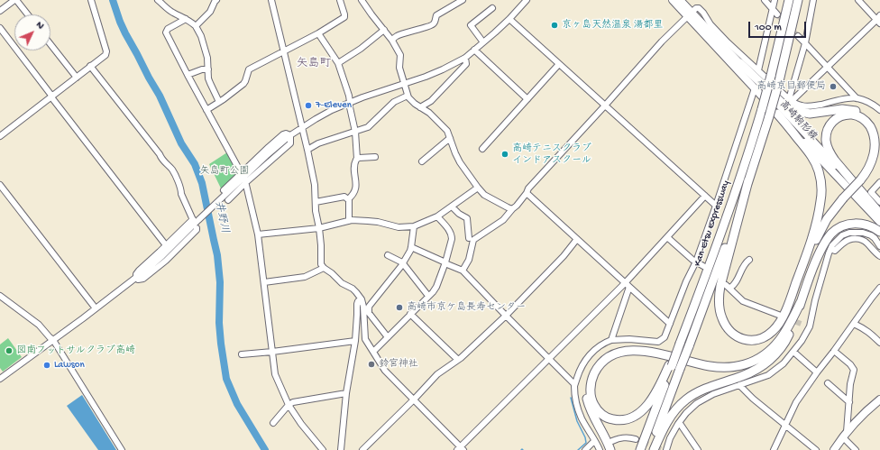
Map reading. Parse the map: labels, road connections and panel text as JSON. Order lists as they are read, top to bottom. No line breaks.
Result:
{"streets":{"highway":["Kan-Etsu Expressway"],"main road":["高崎駒形線"]},"districts":["矢島町"],"water":["井野川"],"parks":["矢島町公園"],"places":["京ヶ島天然温泉 湯都里","高崎京目郵便局","7-Eleven","高崎テニスクラブ インドアスクール","高崎市京ケ島長寿センター","図南フットサルクラブ高崎","鈴宮神社","Lawson"],"scale_bar":"100 m","north":"top right"}
